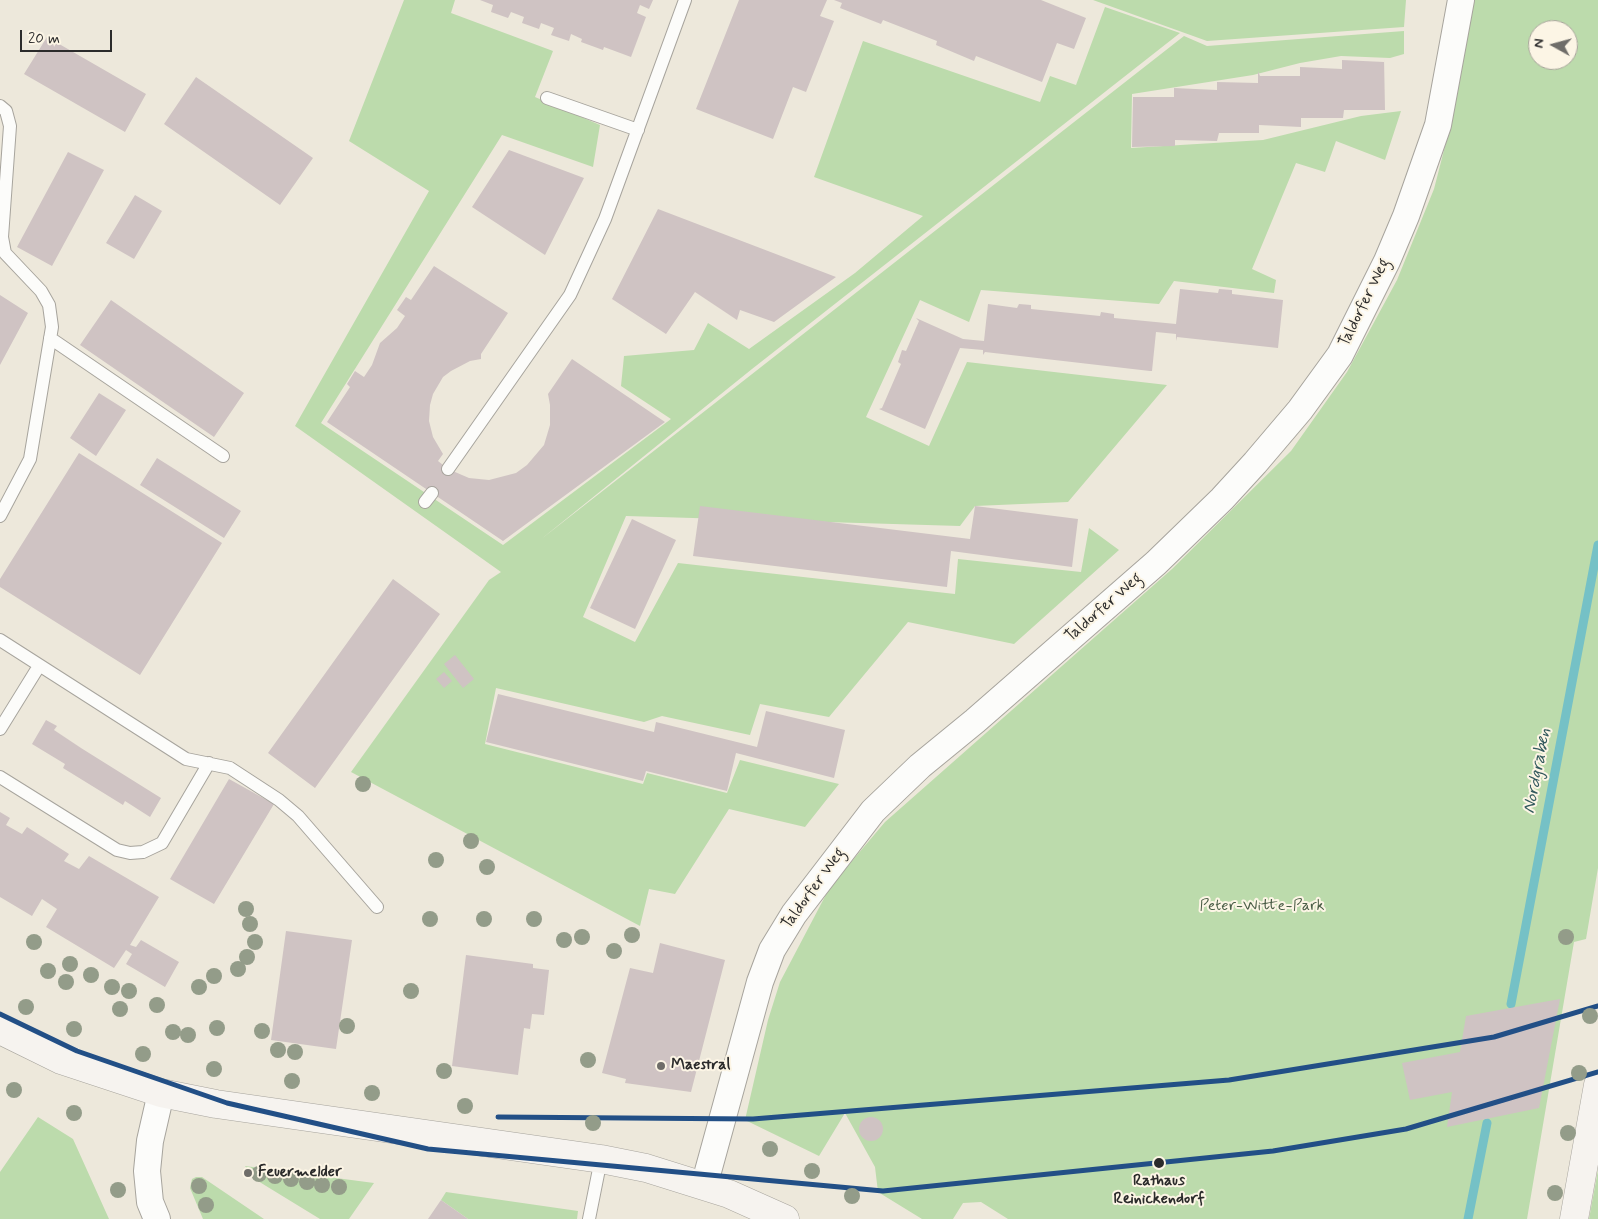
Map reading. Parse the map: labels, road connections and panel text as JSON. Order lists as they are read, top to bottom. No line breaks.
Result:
{"streets":{"street":["Taldorfer Weg"]},"water":["Nordgraben"],"parks":["Peter-Witte-Park"],"places":["Maestral","Rathaus Reinickendorf","Feuermelder"],"scale_bar":"20 m","north":"left"}
